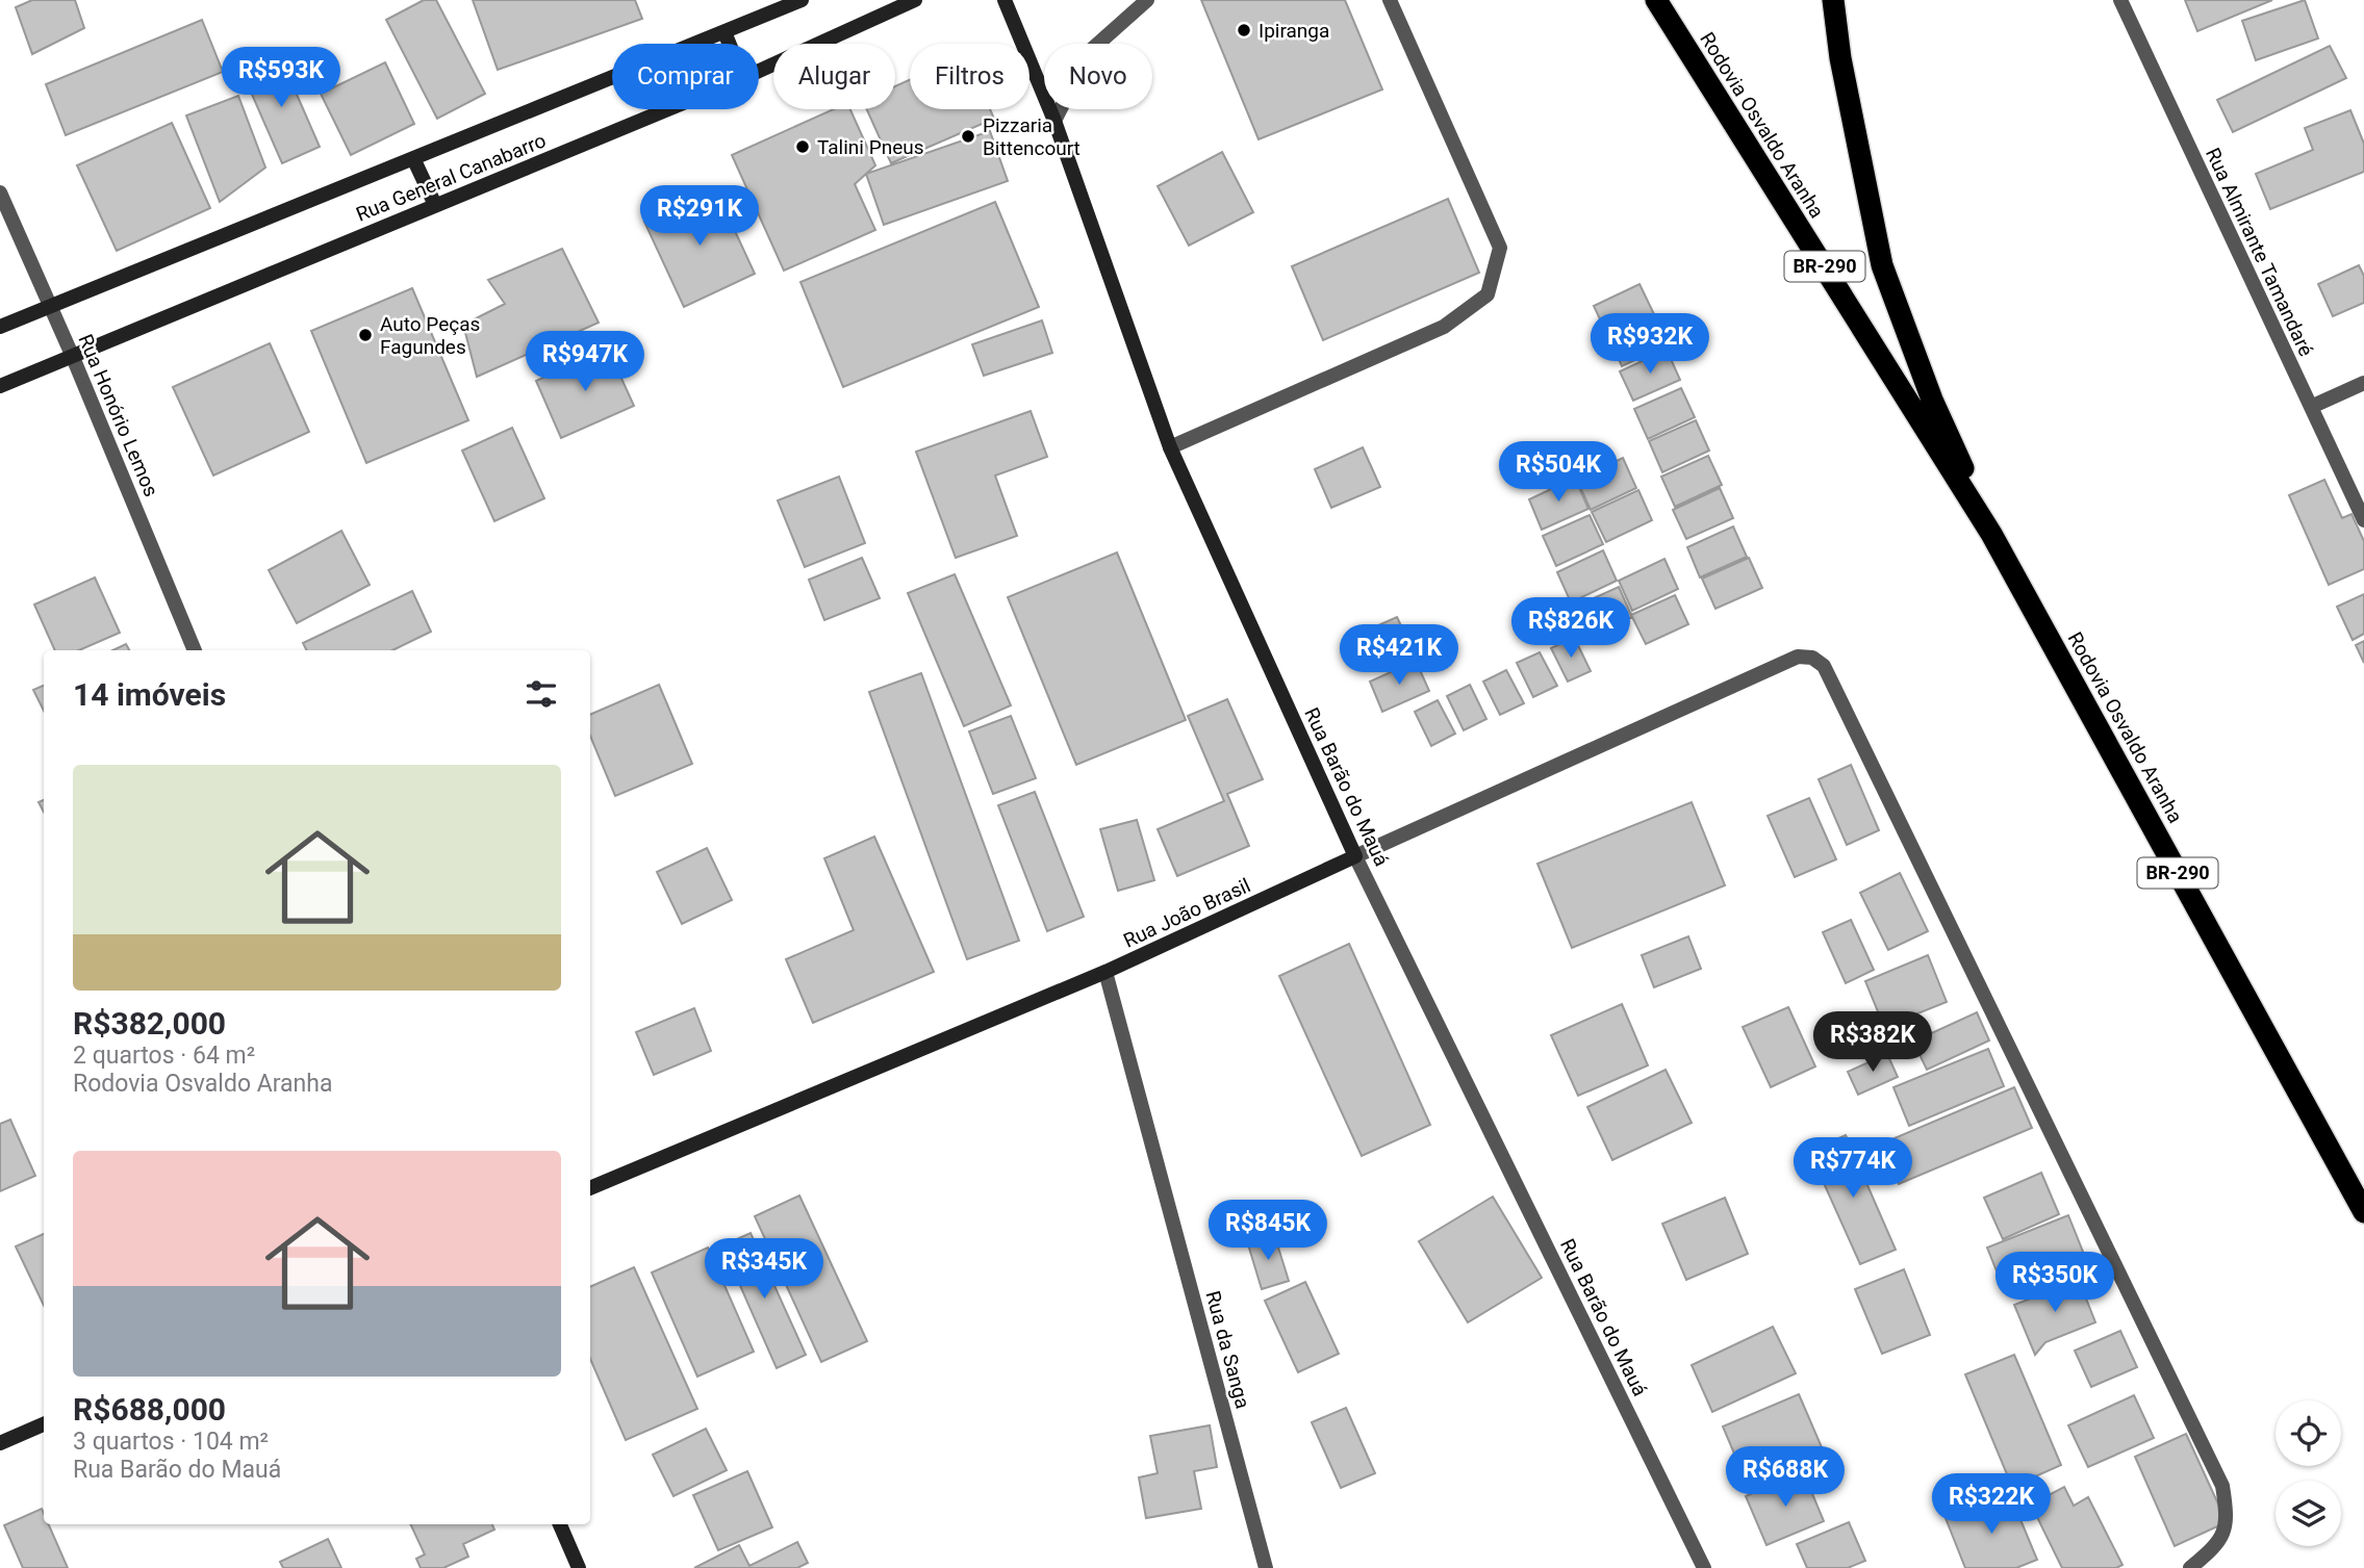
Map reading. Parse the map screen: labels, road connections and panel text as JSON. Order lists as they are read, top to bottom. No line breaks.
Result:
{"streets":{"highway":["Rodovia Osvaldo Aranha","BR-290"],"main road":["Rua General Canabarro","Rua Barão do Mauá","Rua João Brasil"],"street":["Rua Almirante Tamandaré","Rua Honório Lemos","Rua da Sanga"]},"crossings":[["Rua General Canabarro","Rua Honório Lemos"],["Rua Barão do Mauá","Rua João Brasil"],["Rua João Brasil","Rua da Sanga"]],"places":["Ipiranga","Pizzaria Bittencourt","Talini Pneus","Auto Peças Fagundes"],"page":{"chip":["Comprar","Alugar","Filtros","Novo"],"price":["R$593K","R$291K","R$932K","R$947K","R$504K","R$826K","R$421K","R$382K","R$774K","R$845K","R$345K","R$350K","R$688K","R$322K"],"heading":"14 imóveis","list":[{"name":"R$382,000","note":"2 quartos · 64 m² · Rodovia Osvaldo Aranha"},{"name":"R$688,000","note":"3 quartos · 104 m² · Rua Barão do Mauá"}]}}
